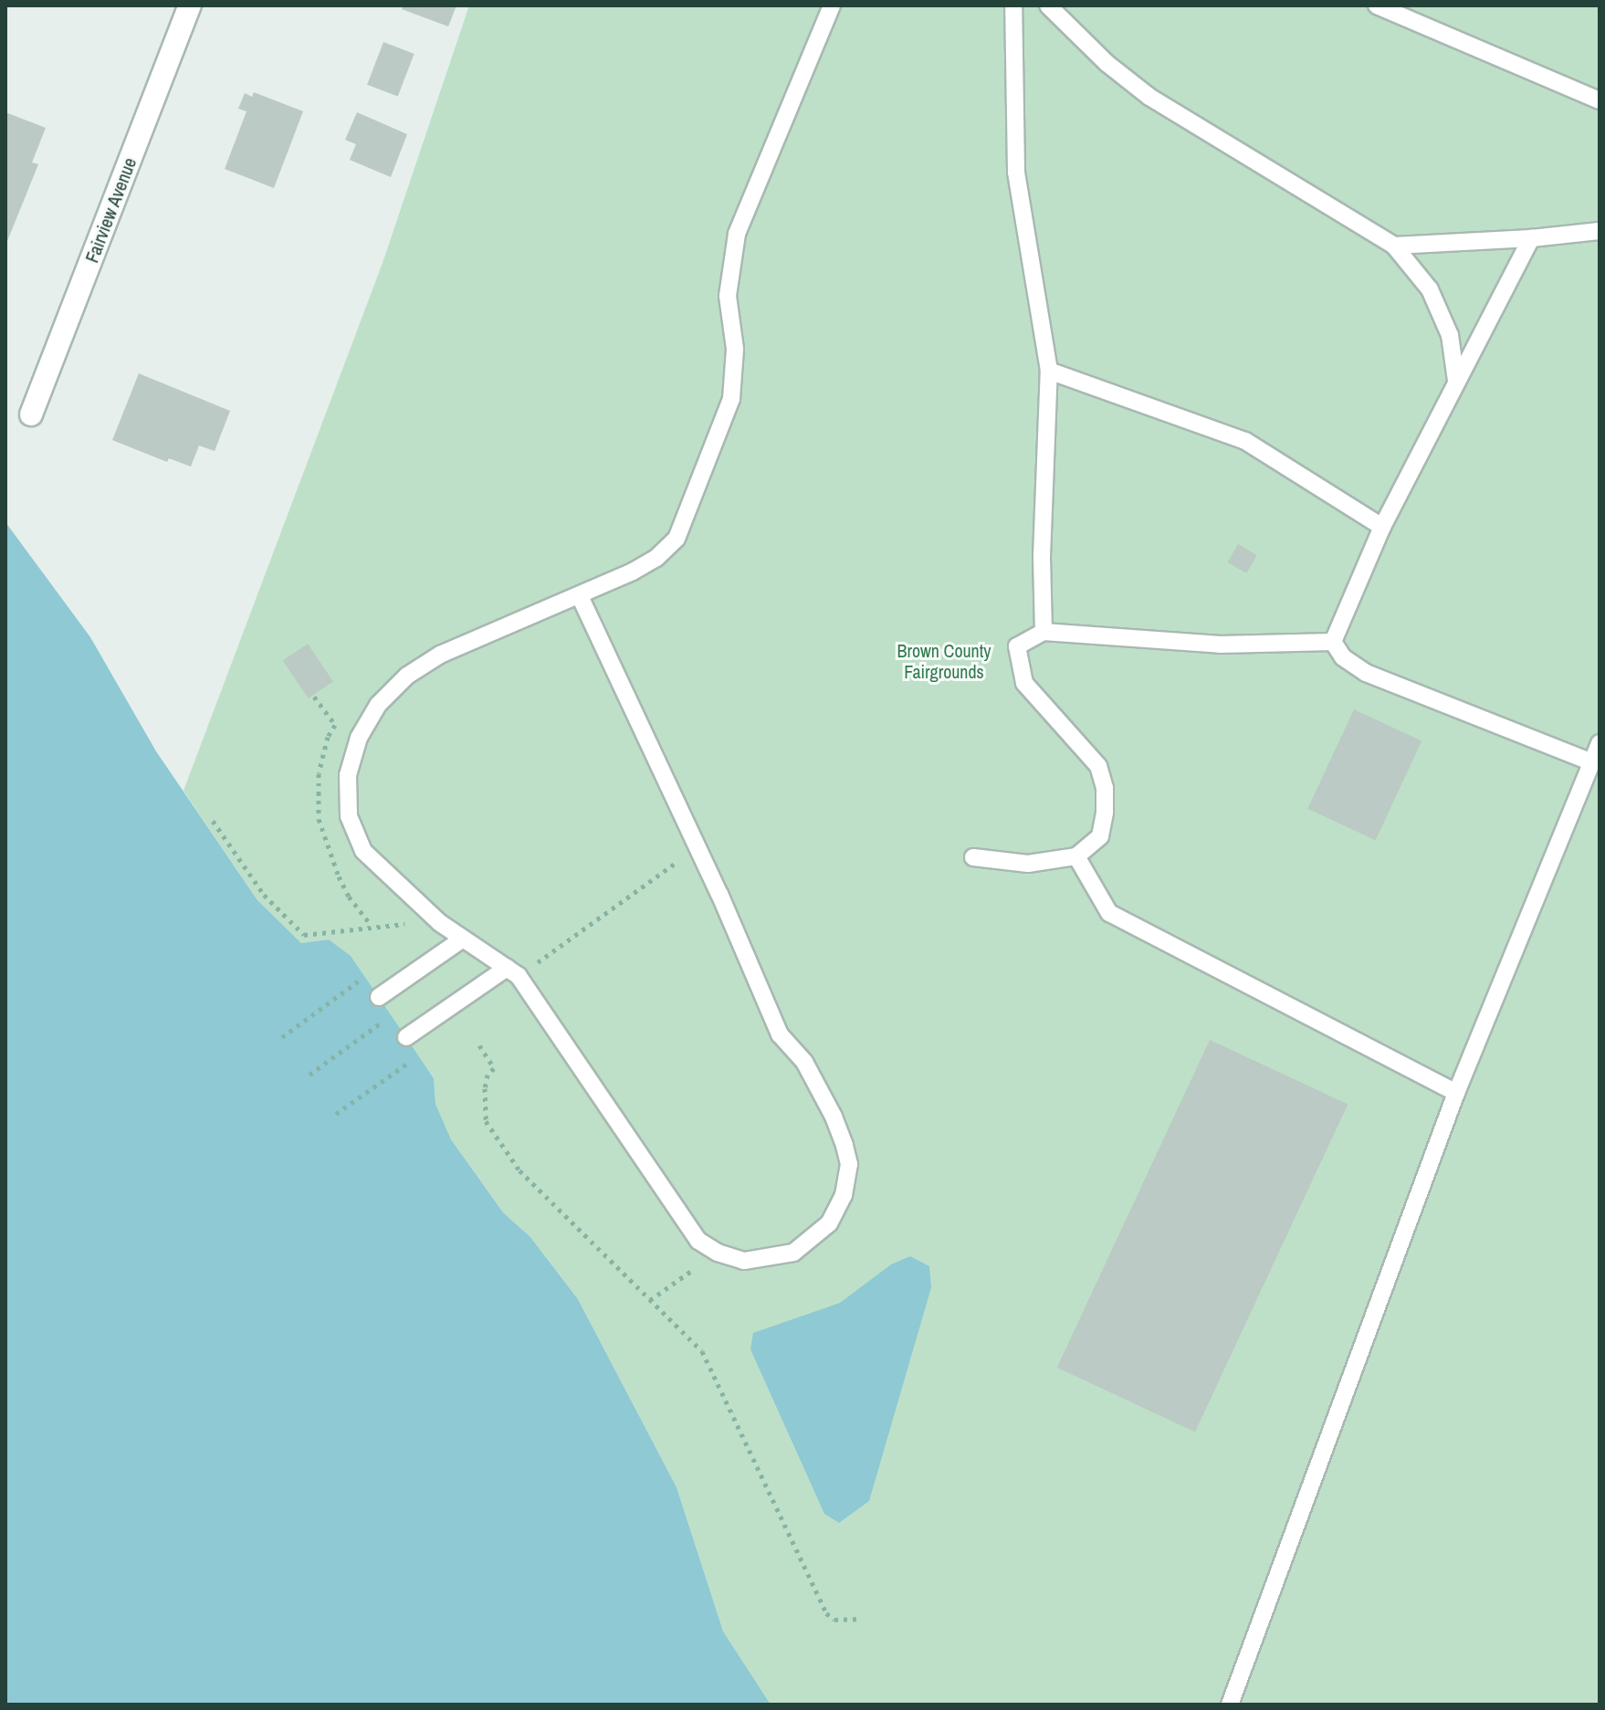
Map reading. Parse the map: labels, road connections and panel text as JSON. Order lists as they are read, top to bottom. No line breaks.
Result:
{"streets":{"street":["Fairview Avenue"]},"parks":["Brown County Fairgrounds"]}
